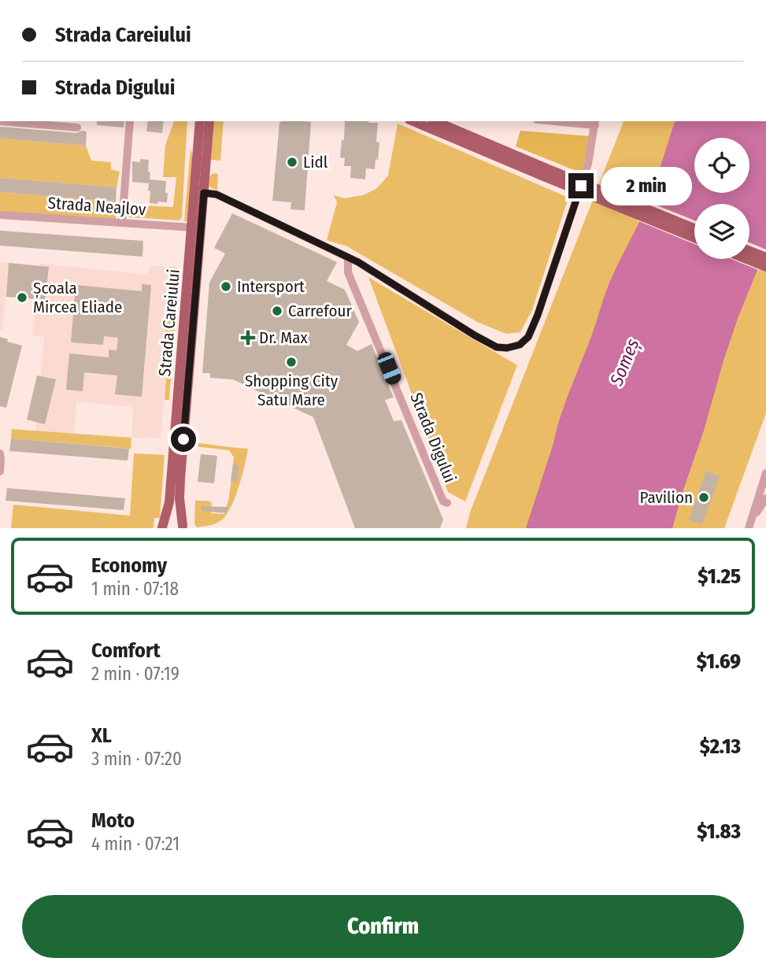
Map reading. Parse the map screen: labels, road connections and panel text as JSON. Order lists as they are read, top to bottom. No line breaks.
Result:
{"streets":{"main road":["Strada Careiului"],"street":["Strada Neajlov","Strada Digului"]},"crossings":[["Strada Neajlov","Strada Careiului"]],"water":["Someș"],"places":{"other":["Lidl","Intersport","Școala Mircea Eliade","Carrefour","Shopping City Satu Mare","Pavilion"],"health":["Dr. Max"]},"page":{"banner":["Strada Careiului","Strada Digului"],"bubble":"2 min","list":[{"name":"Economy","note":"1 min · 07:18","value":"$1.25"},{"name":"Comfort","note":"2 min · 07:19","value":"$1.69"},{"name":"XL","note":"3 min · 07:20","value":"$2.13"},{"name":"Moto","note":"4 min · 07:21","value":"$1.83"}],"buttons":"Confirm"}}
